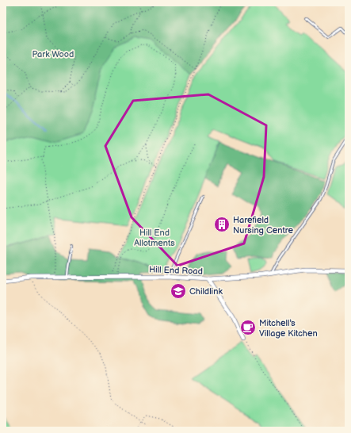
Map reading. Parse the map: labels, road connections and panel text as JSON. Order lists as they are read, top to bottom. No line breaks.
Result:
{"streets":{"street":["Hill End Road"]},"parks":["Park Wood","Hill End Allotments"],"places":{"building":["Harefield Nursing Centre"],"school or university":["Childlink"],"cafe":["Mitchell's Village Kitchen"]}}
